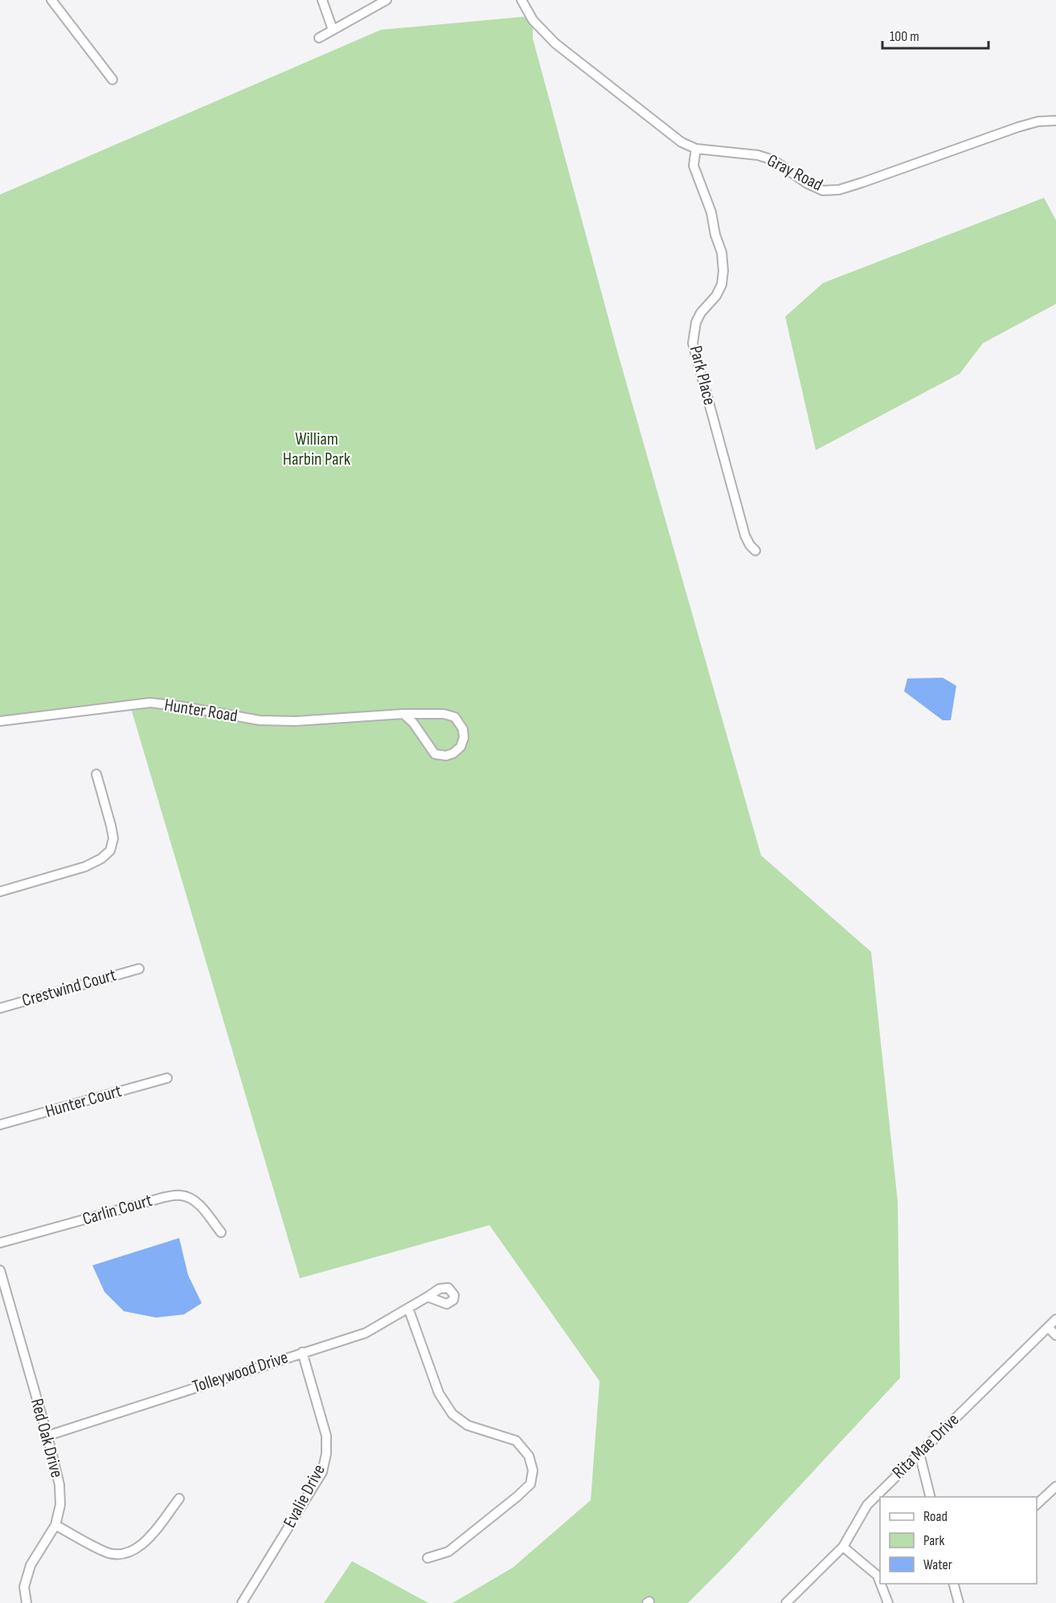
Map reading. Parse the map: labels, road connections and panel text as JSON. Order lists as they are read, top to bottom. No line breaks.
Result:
{"streets":{"street":["Gray Road","Park Place","Hunter Road","Crestwind Court","Hunter Court","Carlin Court","Tolleywood Drive","Red Oak Drive","Rita Mae Drive","Evalie Drive"]},"crossings":[["Gray Road","Park Place"],["Tolleywood Drive","Red Oak Drive"],["Tolleywood Drive","Evalie Drive"]],"parks":["William Harbin Park"],"legend":["Road","Park","Water"],"scale_bar":"100 m"}
